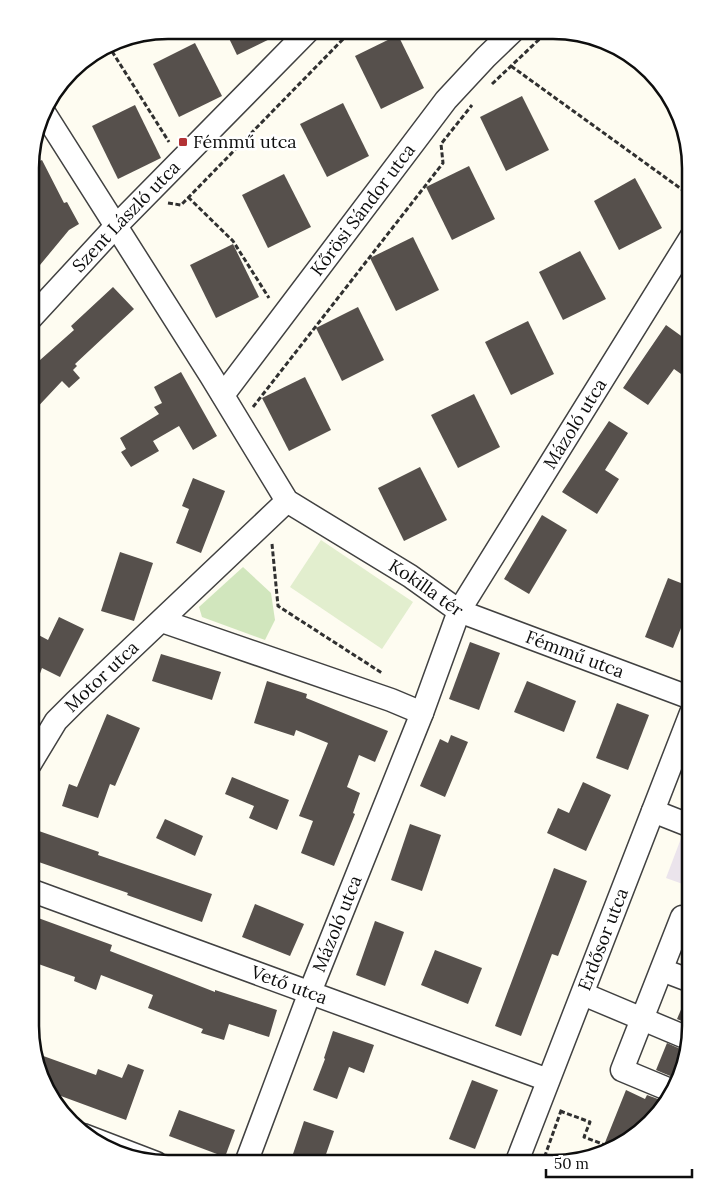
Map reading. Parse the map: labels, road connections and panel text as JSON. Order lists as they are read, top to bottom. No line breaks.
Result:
{"streets":{"street":["Kőrösi Sándor utca","Szent László utca","Mázoló utca","Kokilla tér","Fémmű utca","Motor utca","Erdősor utca","Vető utca"]},"crossings":[["Mázoló utca","Kokilla tér"],["Mázoló utca","Fémmű utca"],["Mázoló utca","Vető utca"],["Kokilla tér","Fémmű utca"],["Erdősor utca","Vető utca"]],"places":{"transit":["Fémmű utca"]},"scale_bar":"50 m"}
